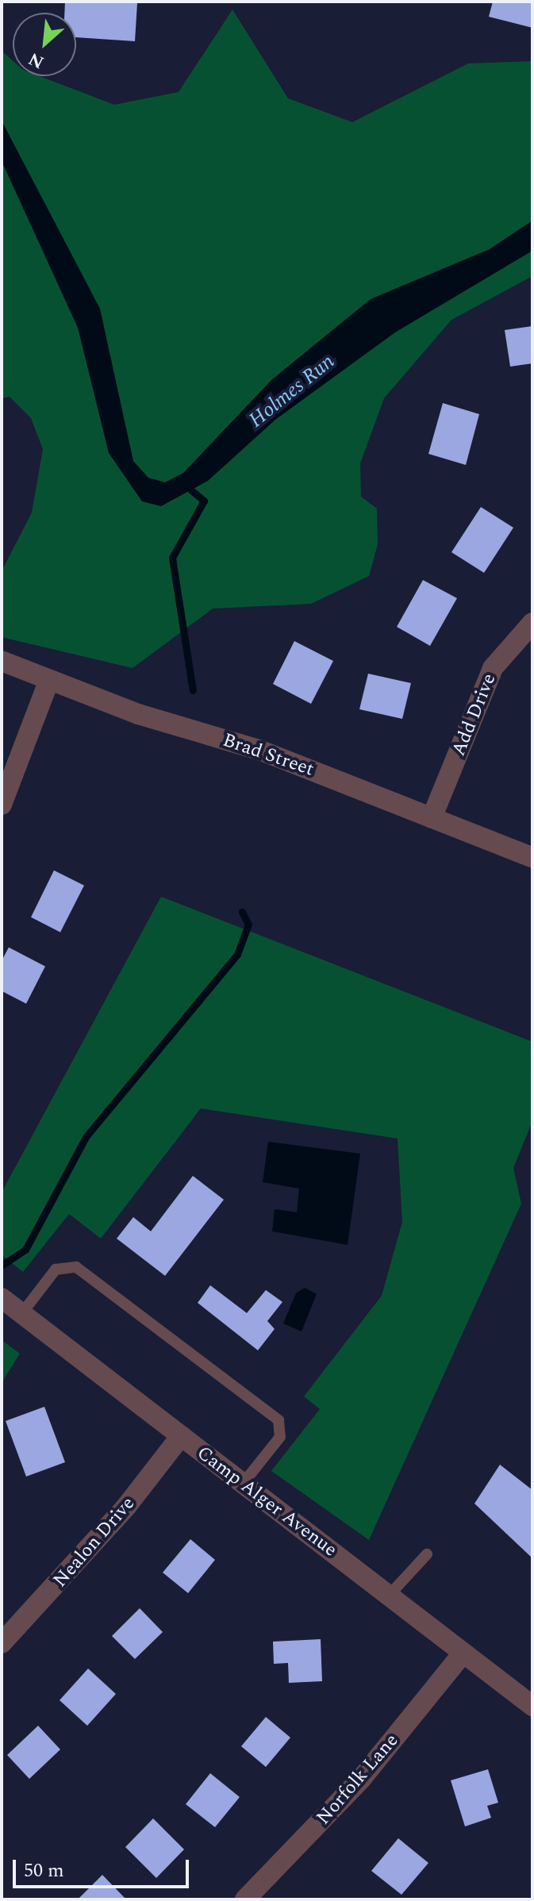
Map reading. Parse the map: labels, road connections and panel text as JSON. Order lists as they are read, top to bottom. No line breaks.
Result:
{"streets":{"street":["Add Drive","Brad Street","Camp Alger Avenue","Nealon Drive","Norfolk Lane"]},"crossings":[["Add Drive","Brad Street"],["Camp Alger Avenue","Nealon Drive"],["Camp Alger Avenue","Norfolk Lane"]],"water":["Holmes Run"],"scale_bar":"50 m","north":"bottom left"}
